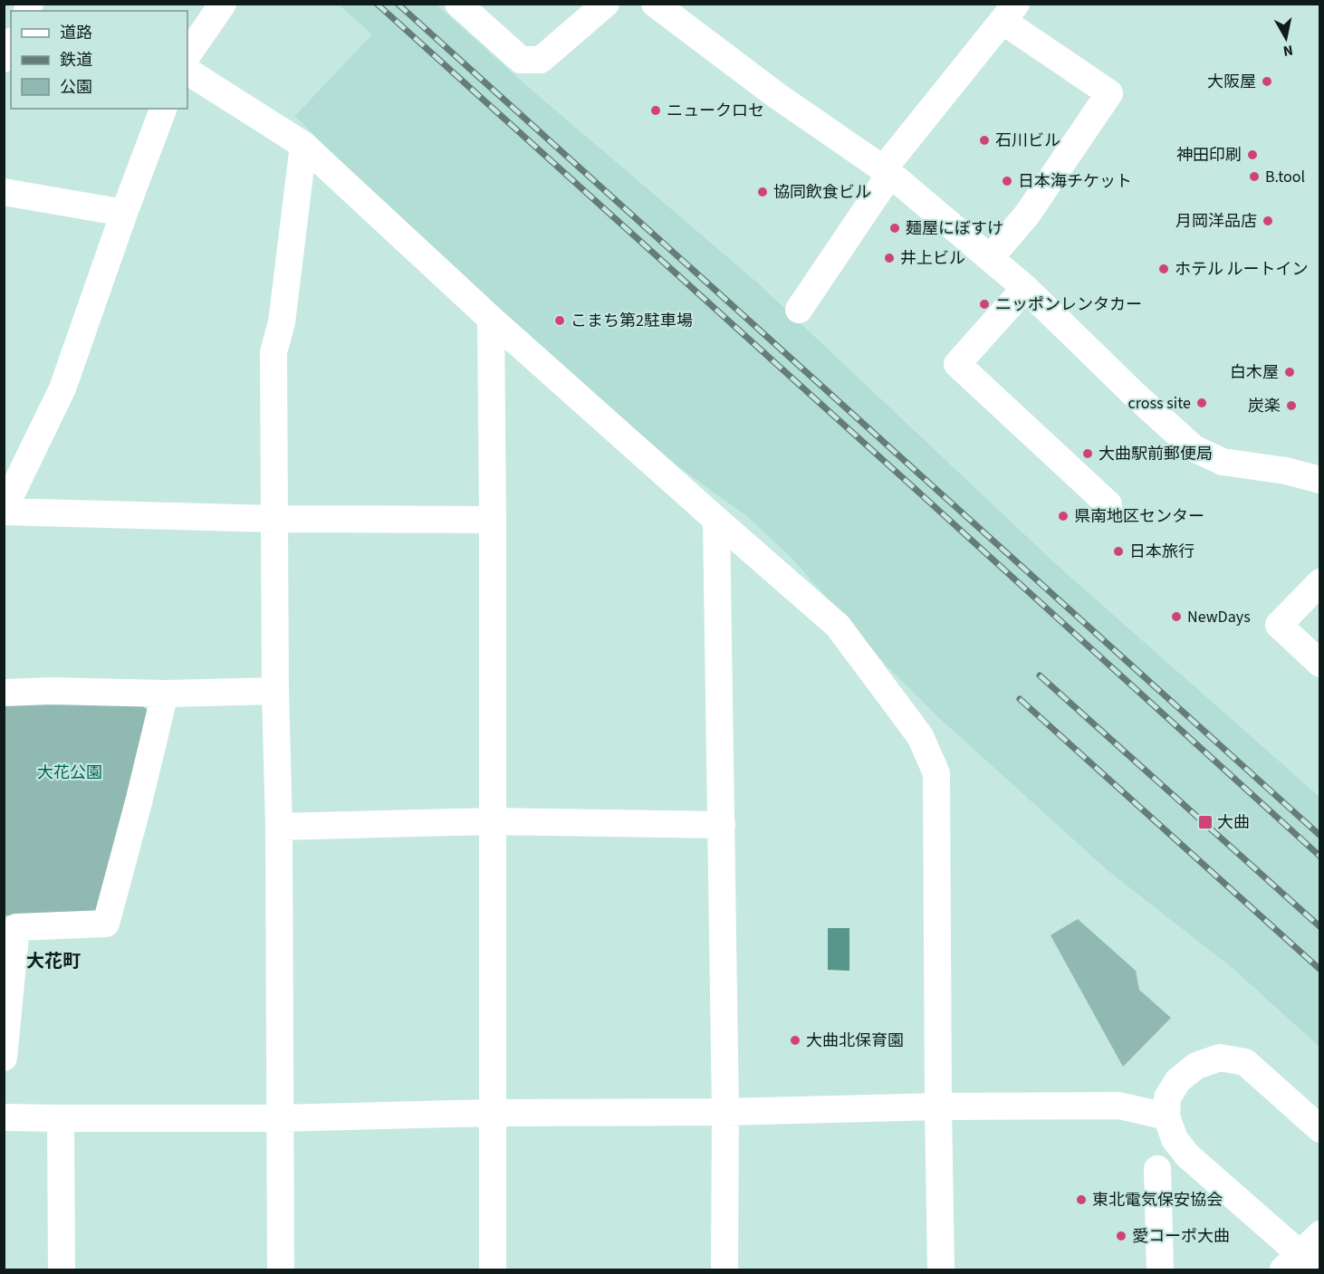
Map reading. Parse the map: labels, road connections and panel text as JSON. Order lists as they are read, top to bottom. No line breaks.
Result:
{"districts":["大花町"],"parks":["大花公園"],"places":{"other":["大阪屋","ニュークロセ","石川ビル","神田印刷","B.tool","日本海チケット","協同飲食ビル","月岡洋品店","麺屋にぼすけ","井上ビル","ホテル ルートイン","ニッポンレンタカー","こまち第2駐車場","白木屋","cross site","炭楽","大曲駅前郵便局","県南地区センター","日本旅行","NewDays","大曲北保育園","東北電気保安協会","愛コーポ大曲"],"transit":["大曲"]},"legend":["道路","鉄道","公園"],"north":"bottom"}
